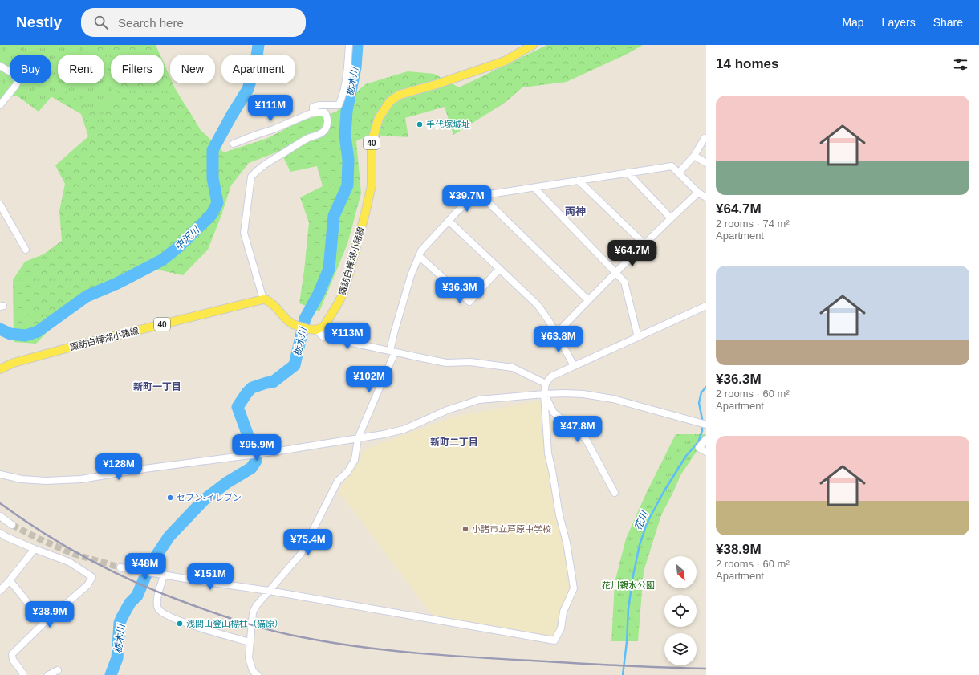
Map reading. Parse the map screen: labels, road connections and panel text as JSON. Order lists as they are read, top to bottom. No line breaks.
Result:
{"streets":{"main road":["40","諏訪白樺湖小諸線"]},"districts":["両神","新町一丁目","新町二丁目"],"water":["栃木川","中沢川","花川"],"parks":["花川親水公園"],"places":["手代塚城址","セブン-イレブン","小諸市立芦原中学校","浅間山登山標柱（猫原）"],"north":"bottom right","page":{"header":"Nestly","search":"Search here","nav":["Map","Layers","Share"],"heading":"14 homes","chip":["Buy","Rent","Filters","New","Apartment"],"list":[{"name":"¥64.7M","note":"2 rooms · 74 m² · Apartment"},{"name":"¥36.3M","note":"2 rooms · 60 m² · Apartment"},{"name":"¥38.9M","note":"2 rooms · 60 m² · Apartment"}],"price":["¥111M","¥39.7M","¥64.7M","¥36.3M","¥113M","¥63.8M","¥102M","¥47.8M","¥95.9M","¥128M","¥75.4M","¥48M","¥151M","¥38.9M"]}}
